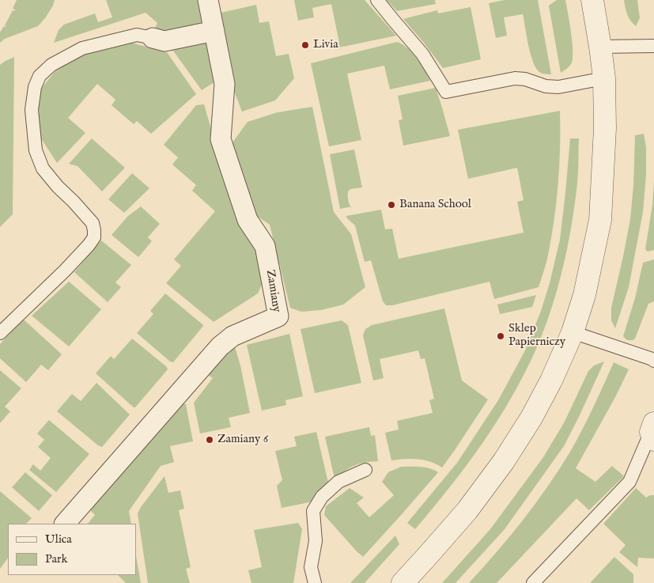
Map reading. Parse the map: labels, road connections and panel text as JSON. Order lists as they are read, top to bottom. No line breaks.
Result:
{"streets":{"street":["Zamiany"]},"places":["Livia","Banana School","Sklep Papierniczy","Zamiany 6"],"legend":["Ulica","Park"]}
